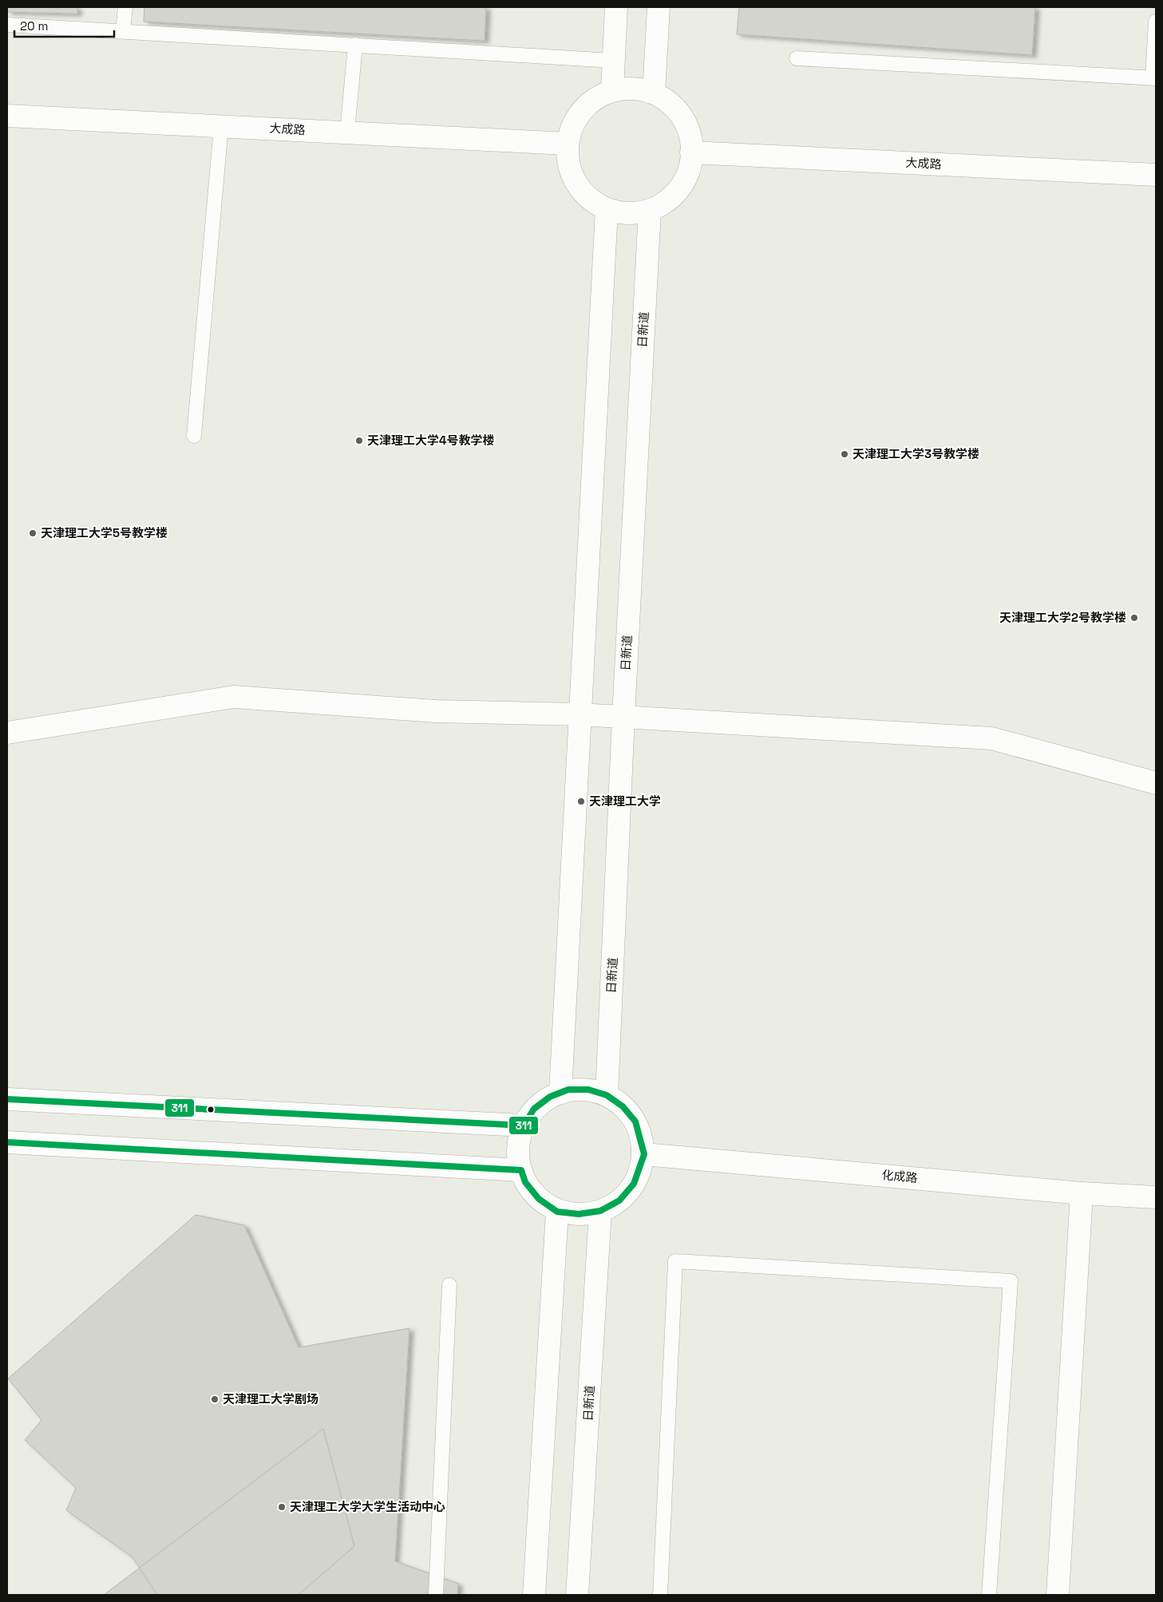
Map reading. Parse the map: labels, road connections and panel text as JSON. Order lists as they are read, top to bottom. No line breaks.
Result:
{"streets":{"street":["大成路","日新道","化成路"]},"crossings":[["大成路","日新道"],["日新道","化成路"]],"places":["天津理工大学4号教学楼","天津理工大学3号教学楼","天津理工大学5号教学楼","天津理工大学2号教学楼","天津理工大学","天津理工大学剧场","天津理工大学大学生活动中心"],"lines":["transit line 311"],"scale_bar":"20 m"}
